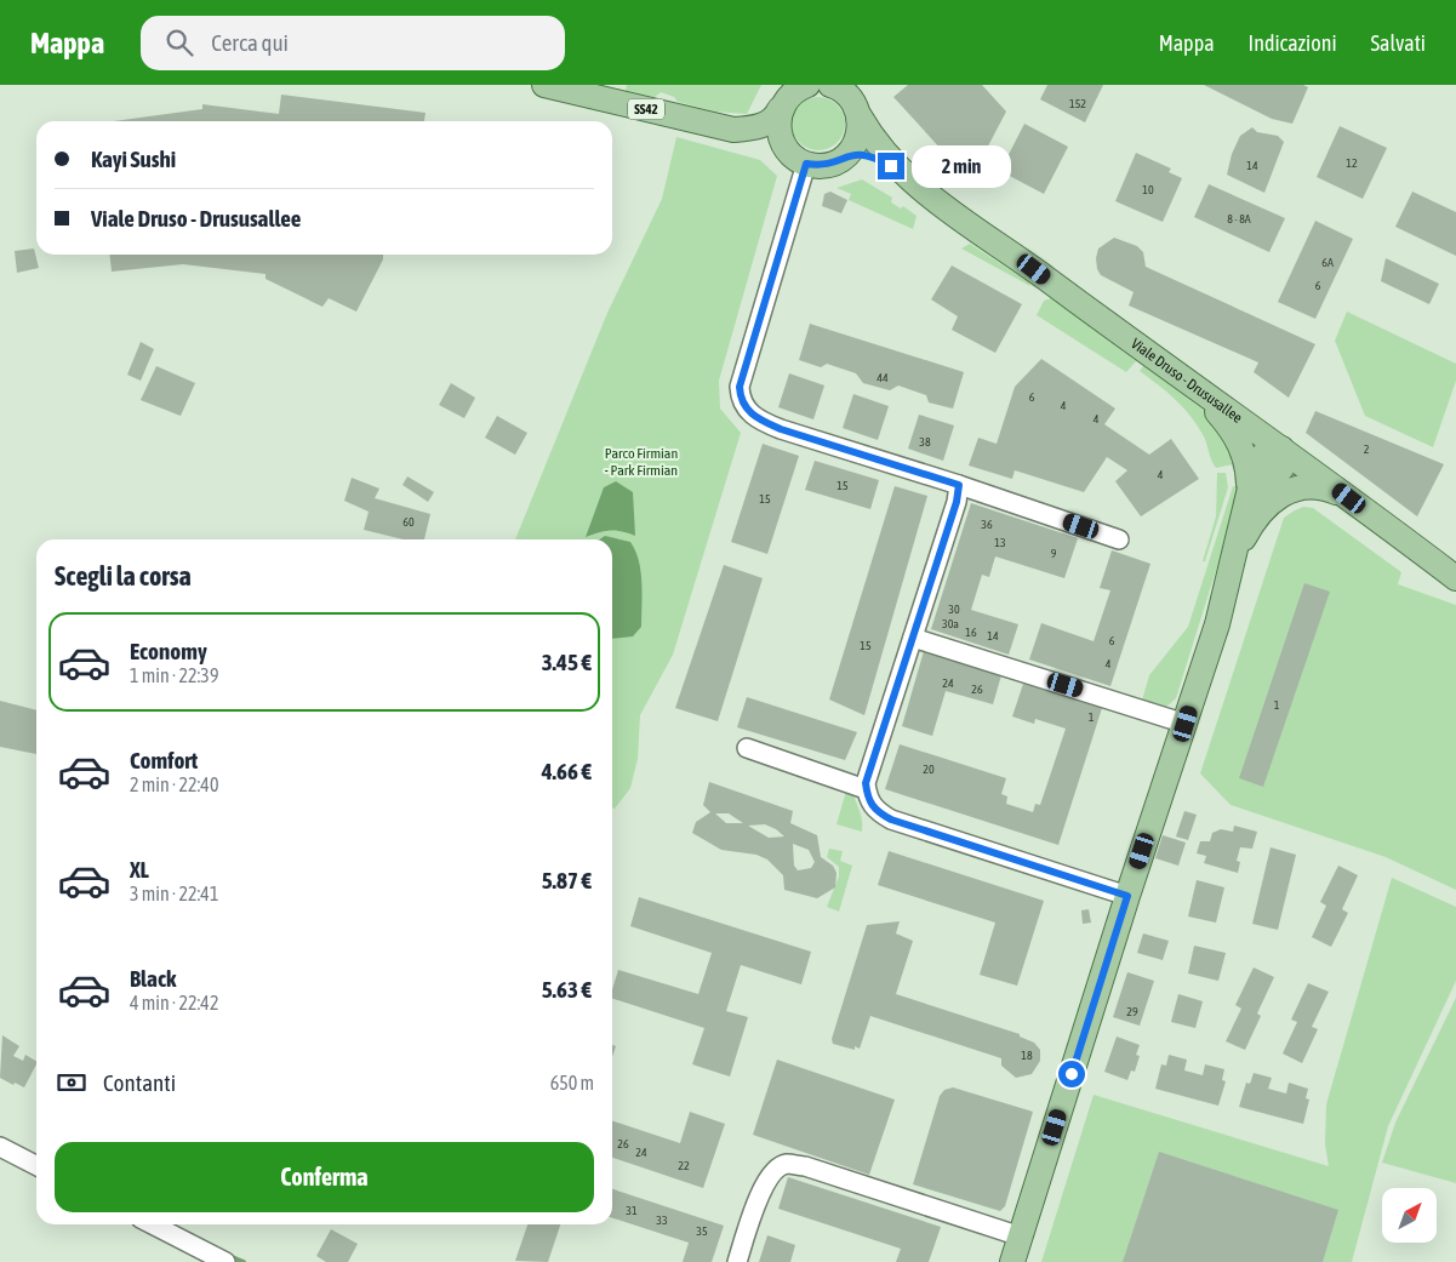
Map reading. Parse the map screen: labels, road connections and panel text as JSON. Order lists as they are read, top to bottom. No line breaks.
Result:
{"streets":{"main road":["SS42","Viale Druso - Drususallee"]},"crossings":[["SS42","Viale Druso - Drususallee"]],"parks":["Parco Firmian - Park Firmian"],"house_numbers":["152","12","14","10","8 - 8A","6A","6","44","6","4","4","38","2","4","15","15","60","36","13","9","30","30a","16","14","6","15","4","24","26","1","1","20","29","18","26","24","22","31","33","35"],"north":"top right","page":{"header":"Mappa","search":"Cerca qui","nav":["Mappa","Indicazioni","Salvati"],"banner":["Kayi Sushi","Viale Druso - Drususallee"],"bubble":"2 min","heading":"Scegli la corsa","list":[{"name":"Economy","note":"1 min · 22:39","value":"3.45 €"},{"name":"Comfort","note":"2 min · 22:40","value":"4.66 €"},{"name":"XL","note":"3 min · 22:41","value":"5.87 €"},{"name":"Black","note":"4 min · 22:42","value":"5.63 €"}],"pay":["Contanti","650 m"],"buttons":"Conferma"}}
